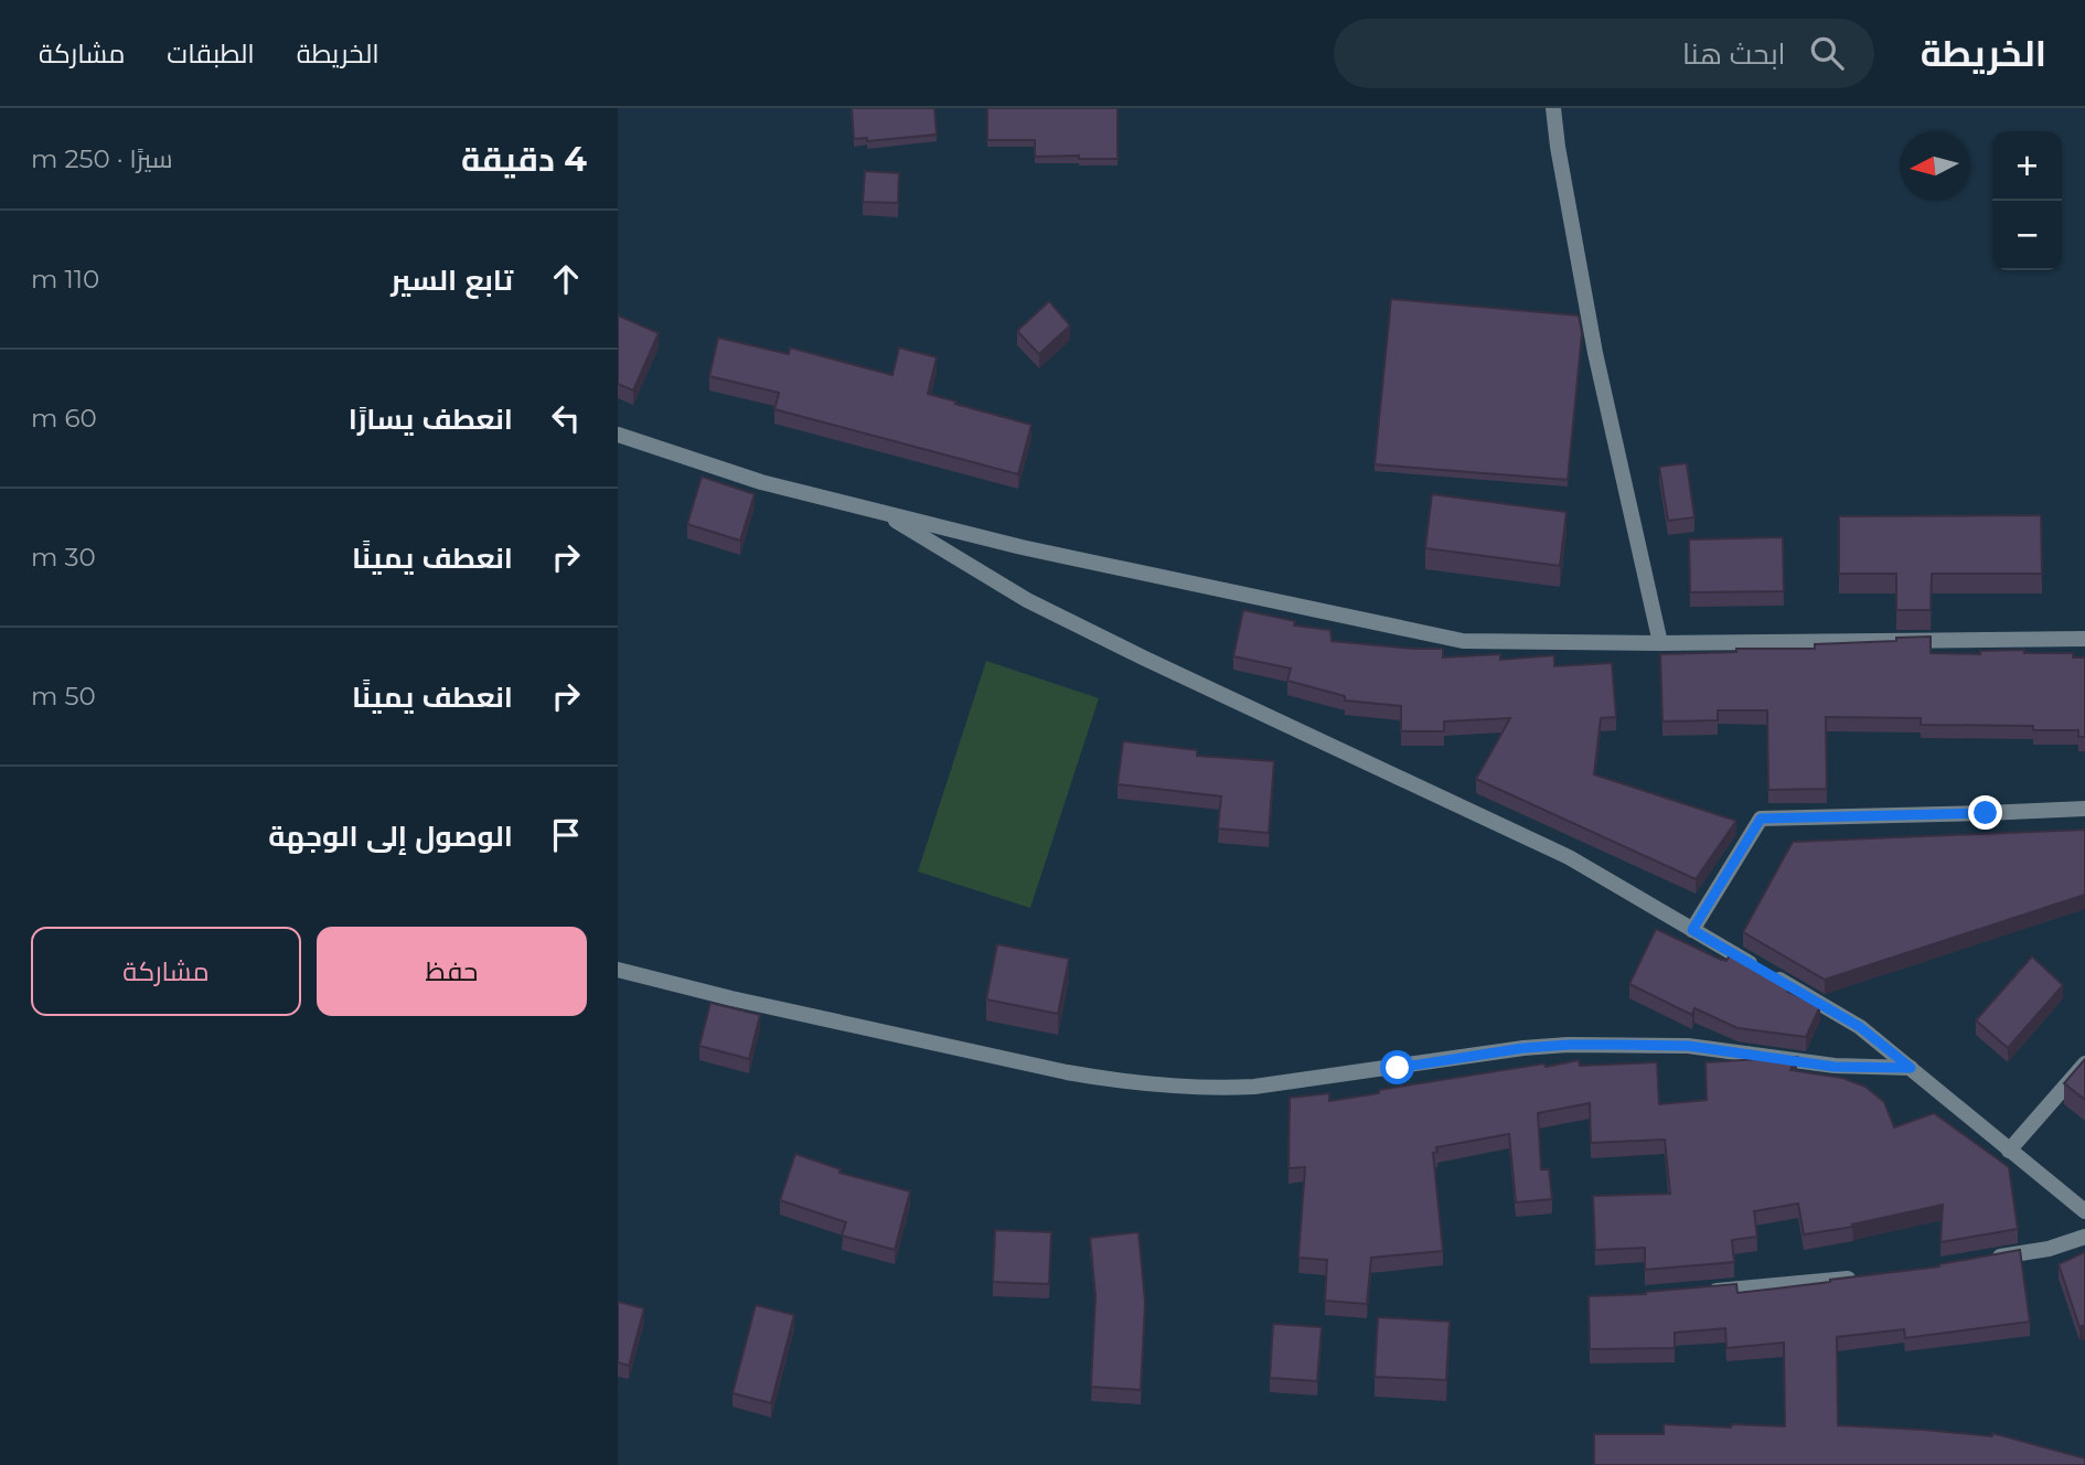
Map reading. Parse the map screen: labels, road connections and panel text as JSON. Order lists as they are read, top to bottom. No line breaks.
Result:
{"north":"left","page":{"header":"الخريطة","search":"ابحث هنا","nav":["الخريطة","الطبقات","مشاركة"],"heading":["4 دقيقة","سيرًا · 250 m"],"map_buttons":["+","−"],"list":[["تابع السير","110 m"],["انعطف يسارًا","60 m"],["انعطف يمينًا","30 m"],["انعطف يمينًا","50 m"],"الوصول إلى الوجهة"],"buttons":["حفظ","مشاركة"]}}
